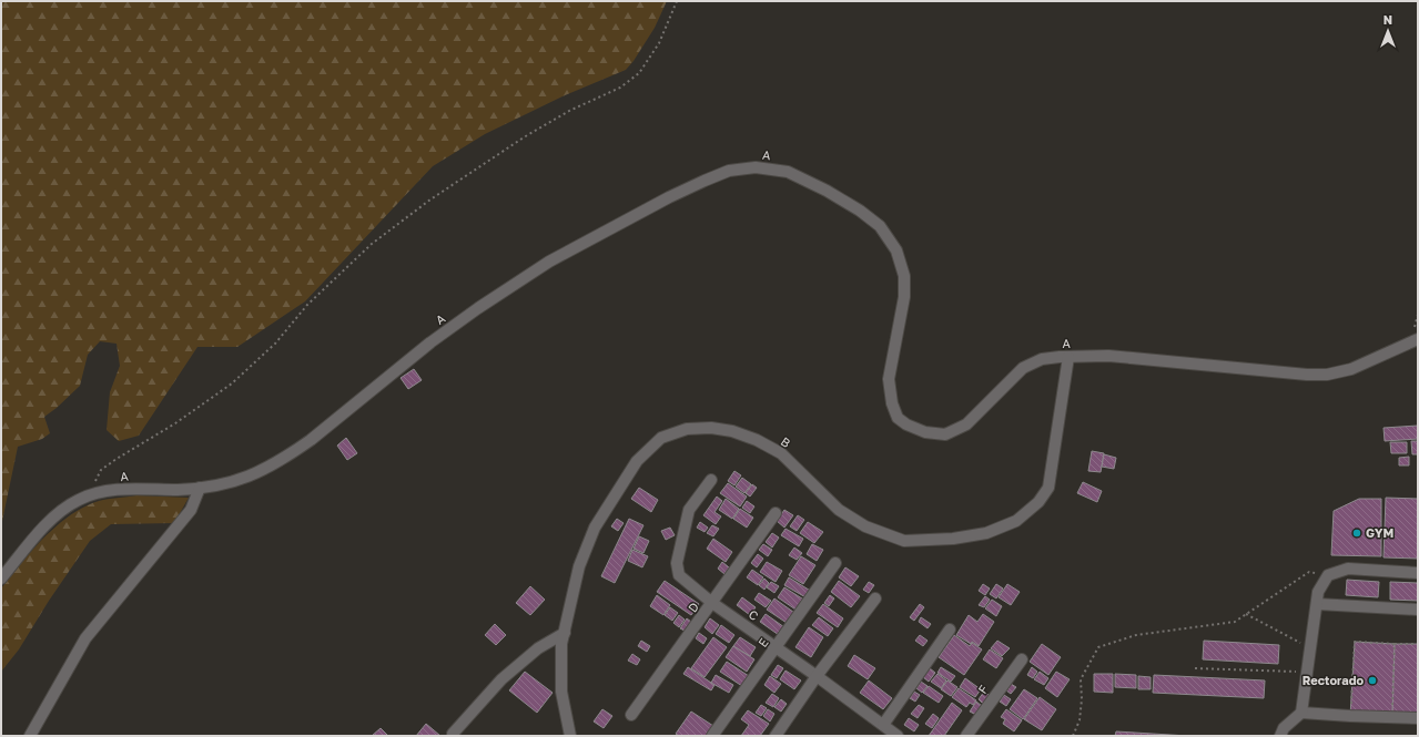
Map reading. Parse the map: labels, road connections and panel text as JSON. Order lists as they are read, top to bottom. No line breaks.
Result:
{"streets":{"street":["A","B","D","C","E","F"]},"crossings":[["A","B"],["D","C"],["C","E"]],"places":["GYM","Rectorado"],"north":"top"}
